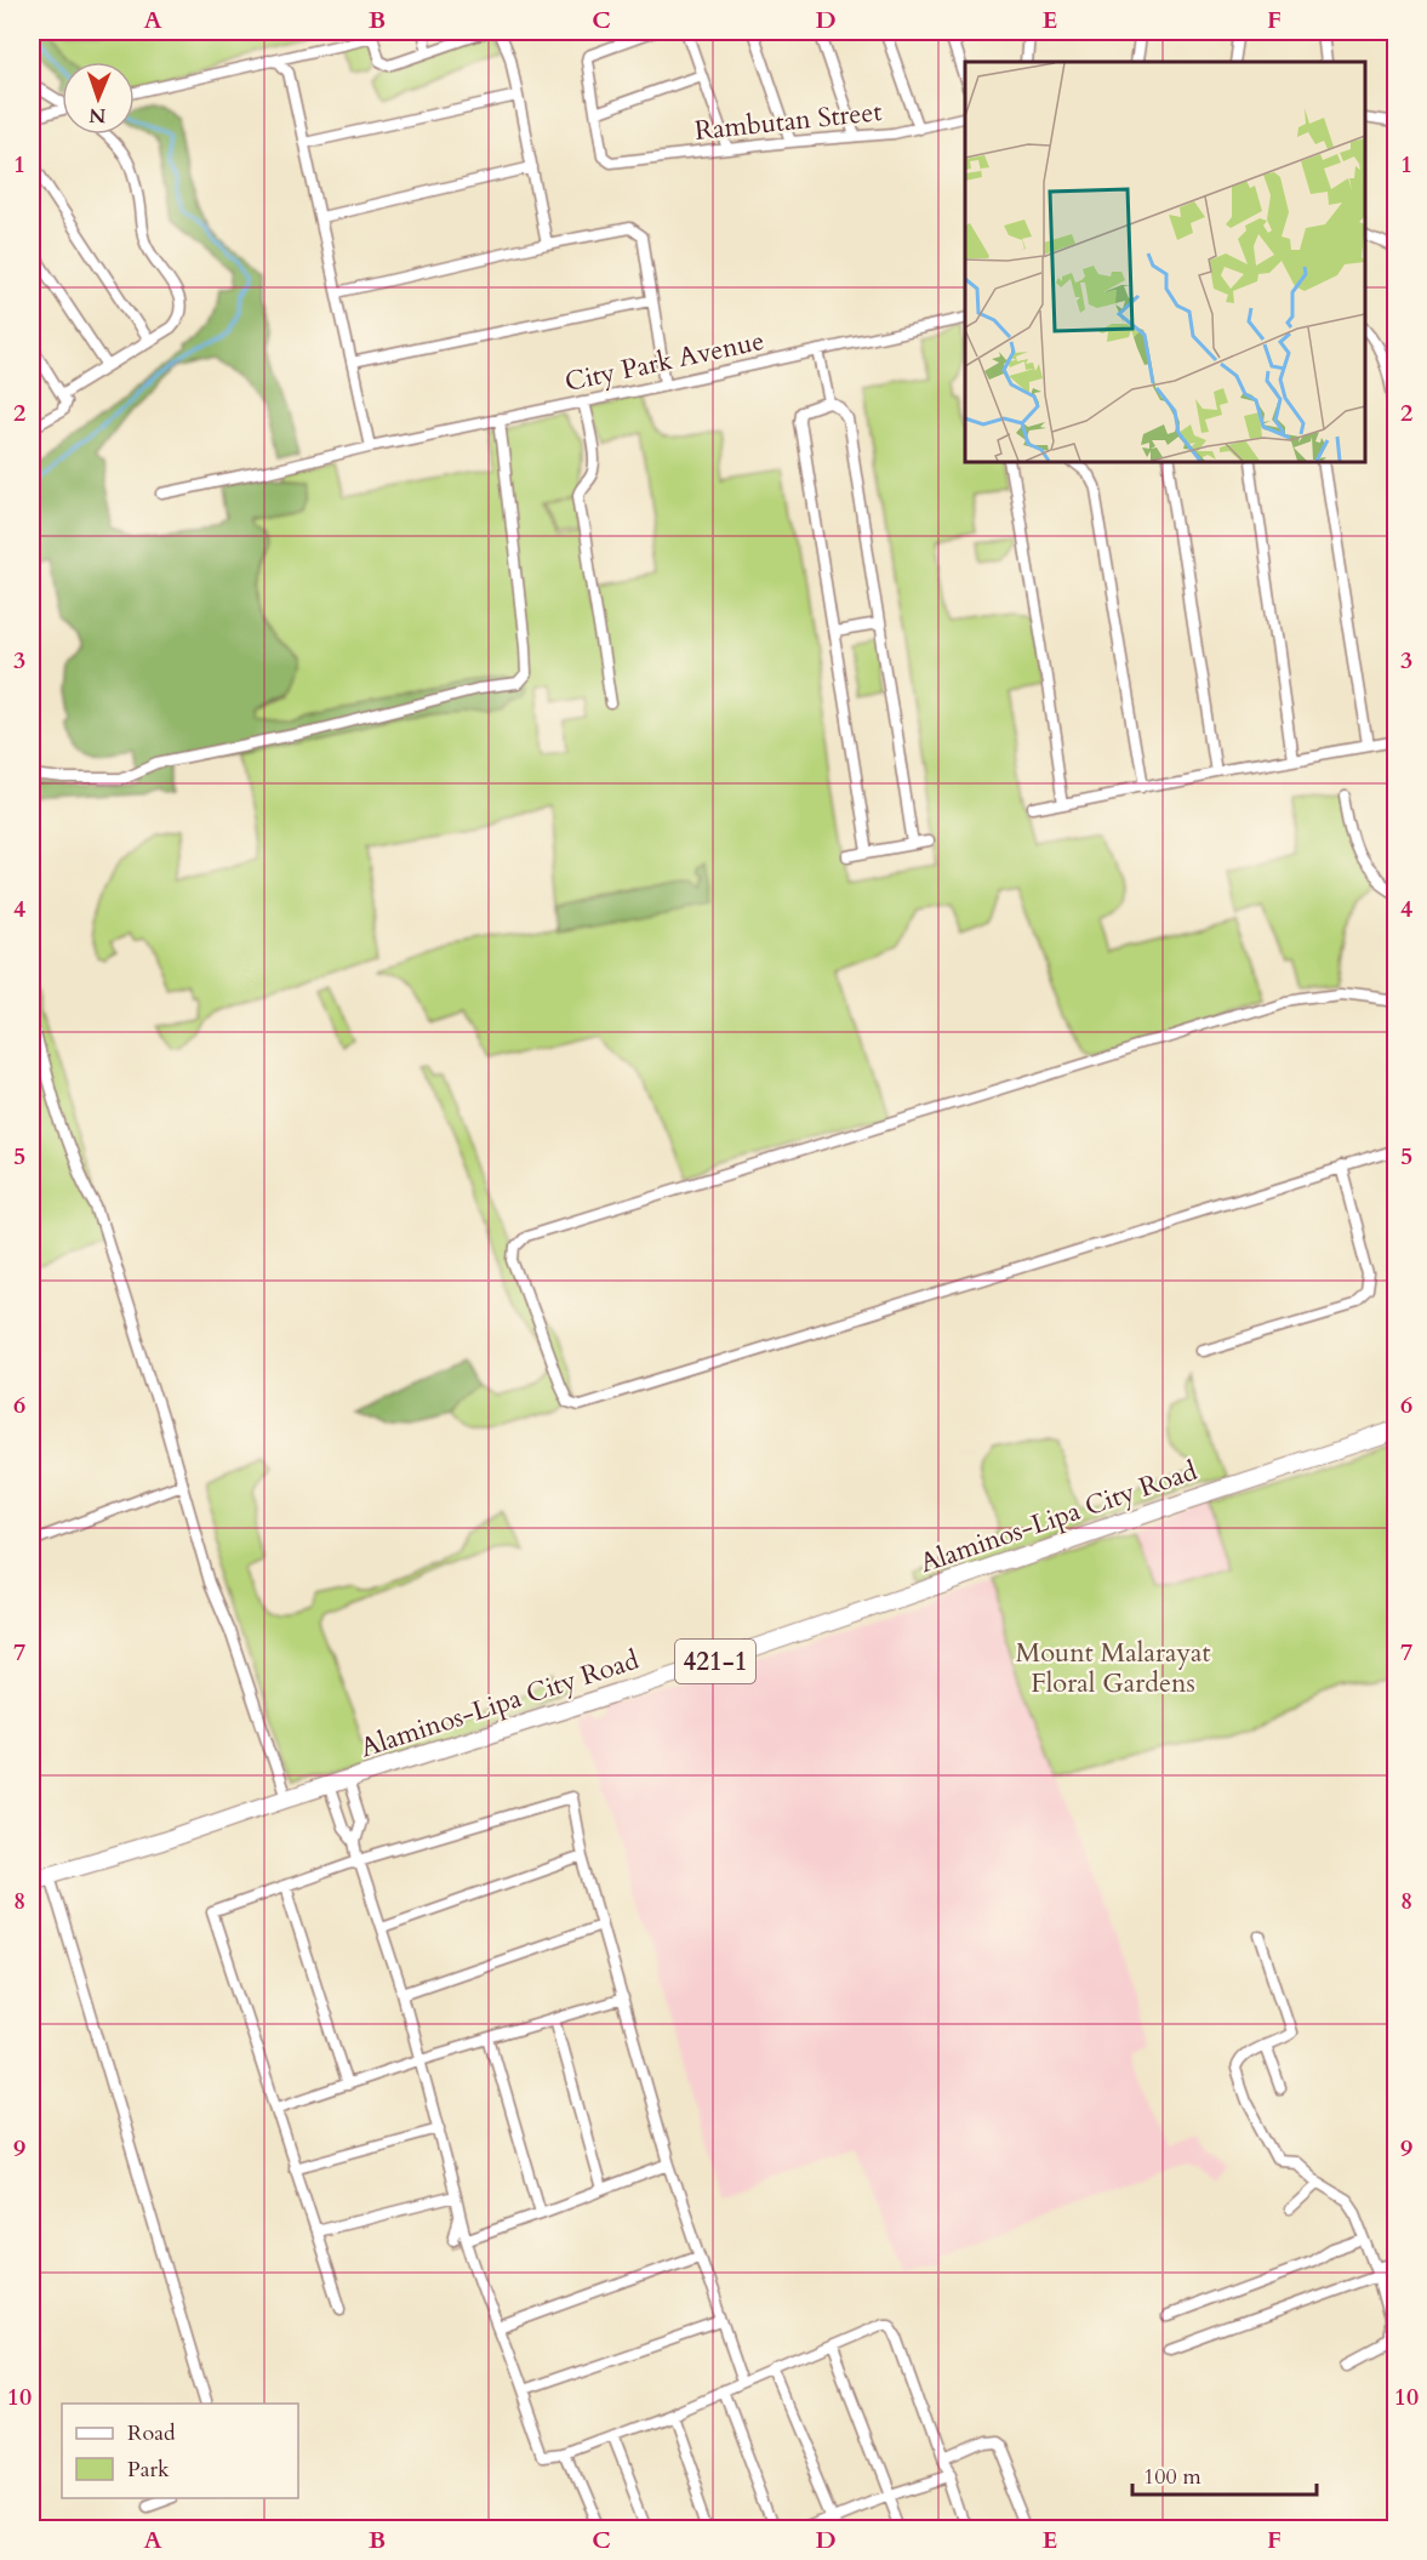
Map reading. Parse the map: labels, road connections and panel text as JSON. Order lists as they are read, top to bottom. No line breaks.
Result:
{"streets":{"main road":["Alaminos-Lipa City Road","421-1"],"street":["Rambutan Street","City Park Avenue"]},"parks":["Mount Malarayat Floral Gardens"],"legend":["Road","Park"],"scale_bar":"100 m","north":"bottom","grid":{"columns":["A","B","C","D","E","F"],"rows":["1","2","3","4","5","6","7","8","9","10"]}}
